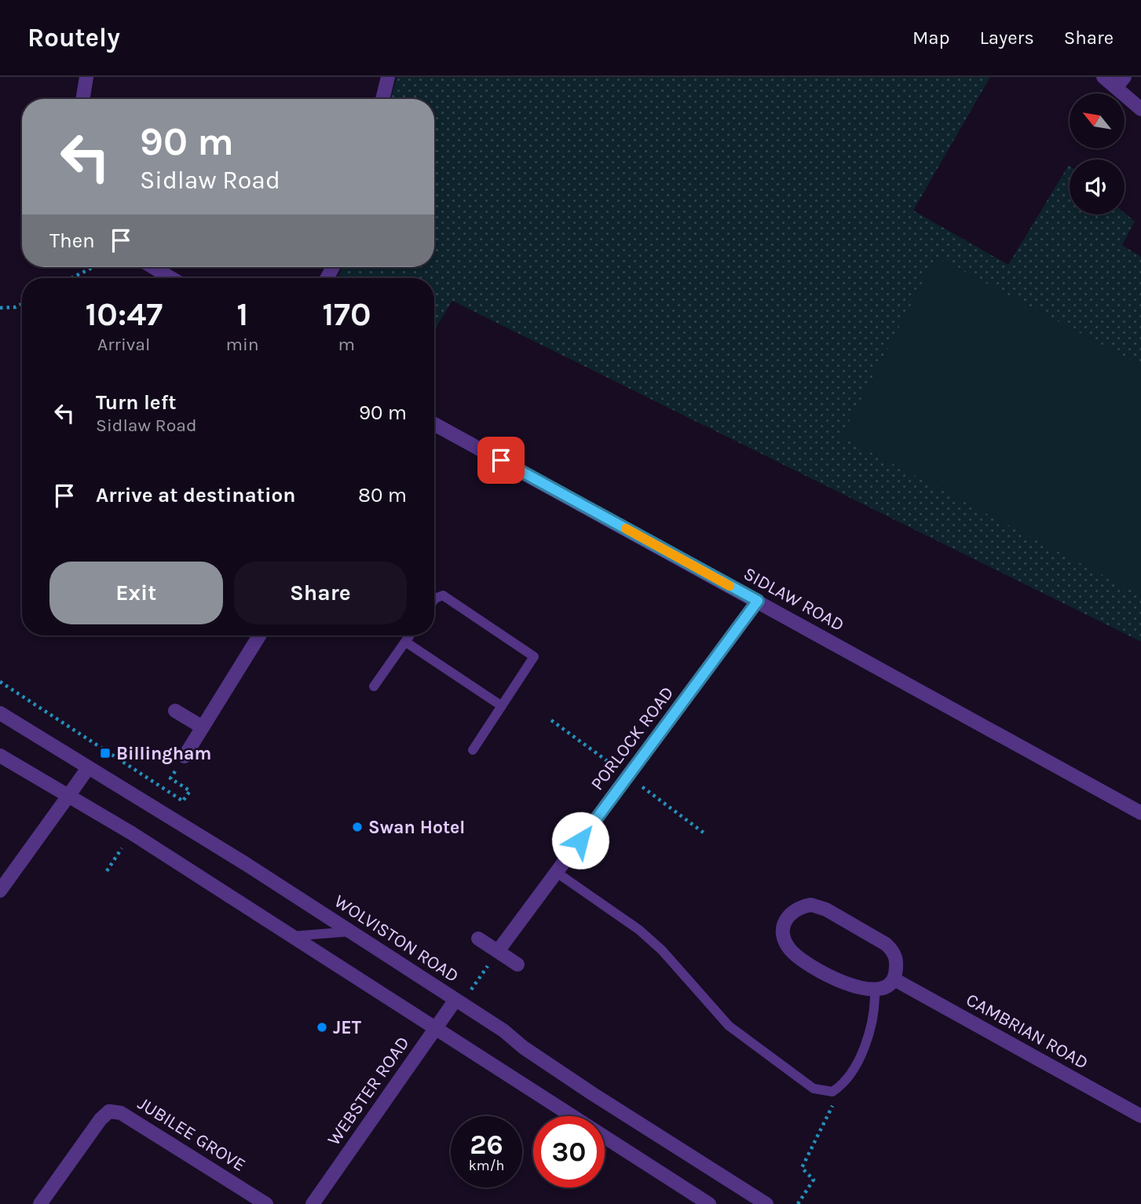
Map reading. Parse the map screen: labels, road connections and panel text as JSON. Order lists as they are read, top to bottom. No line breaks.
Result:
{"streets":{"street":["SIDLAW ROAD","PORLOCK ROAD","WOLVISTON ROAD","CAMBRIAN ROAD","WEBSTER ROAD","JUBILEE GROVE"]},"crossings":[["SIDLAW ROAD","PORLOCK ROAD"],["WOLVISTON ROAD","WEBSTER ROAD"]],"places":{"transit":["Billingham"],"other":["Swan Hotel","JET"]},"north":"top left","page":{"header":"Routely","nav":["Map","Layers","Share"],"turn":["90 m","Sidlaw Road"],"then":"Then","eta":["10:47","Arrival","1","min","170","m"],"list":[{"name":"Turn left","note":"Sidlaw Road","value":"90 m"},{"name":"Arrive at destination","value":"80 m"}],"buttons":["Exit","Share"],"speed":"26 km/h","limit":"30"}}
